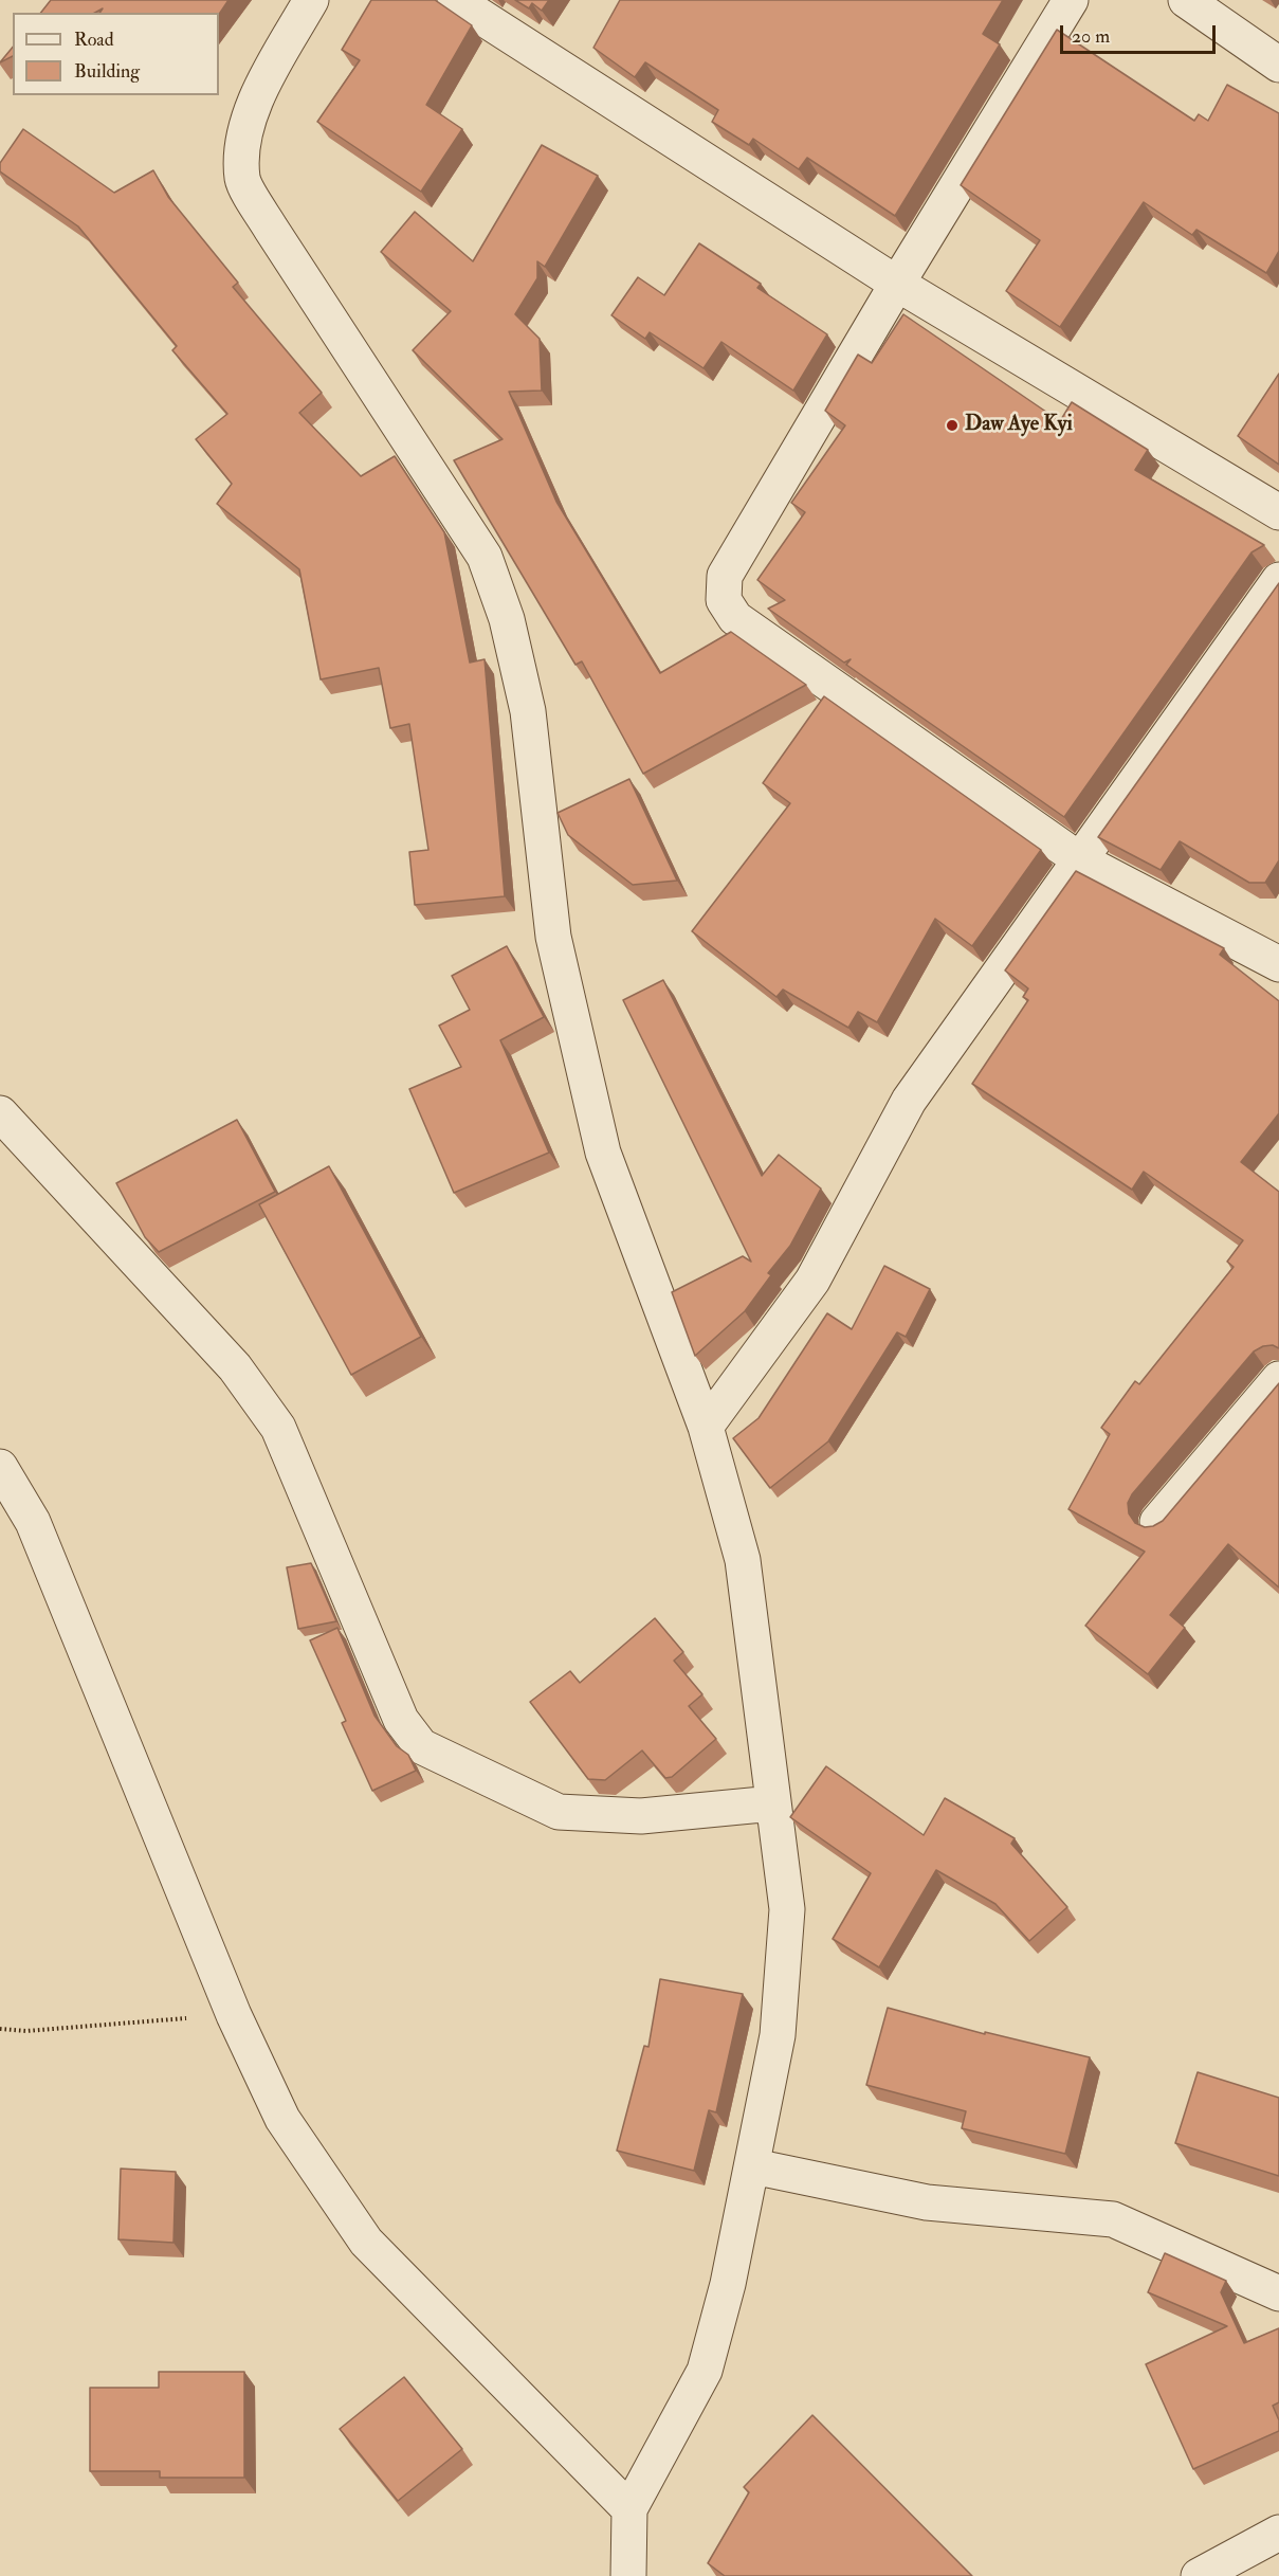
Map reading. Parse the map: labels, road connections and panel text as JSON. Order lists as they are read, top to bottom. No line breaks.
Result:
{"places":["Daw Aye Kyi"],"legend":["Road","Building"],"scale_bar":"20 m"}
